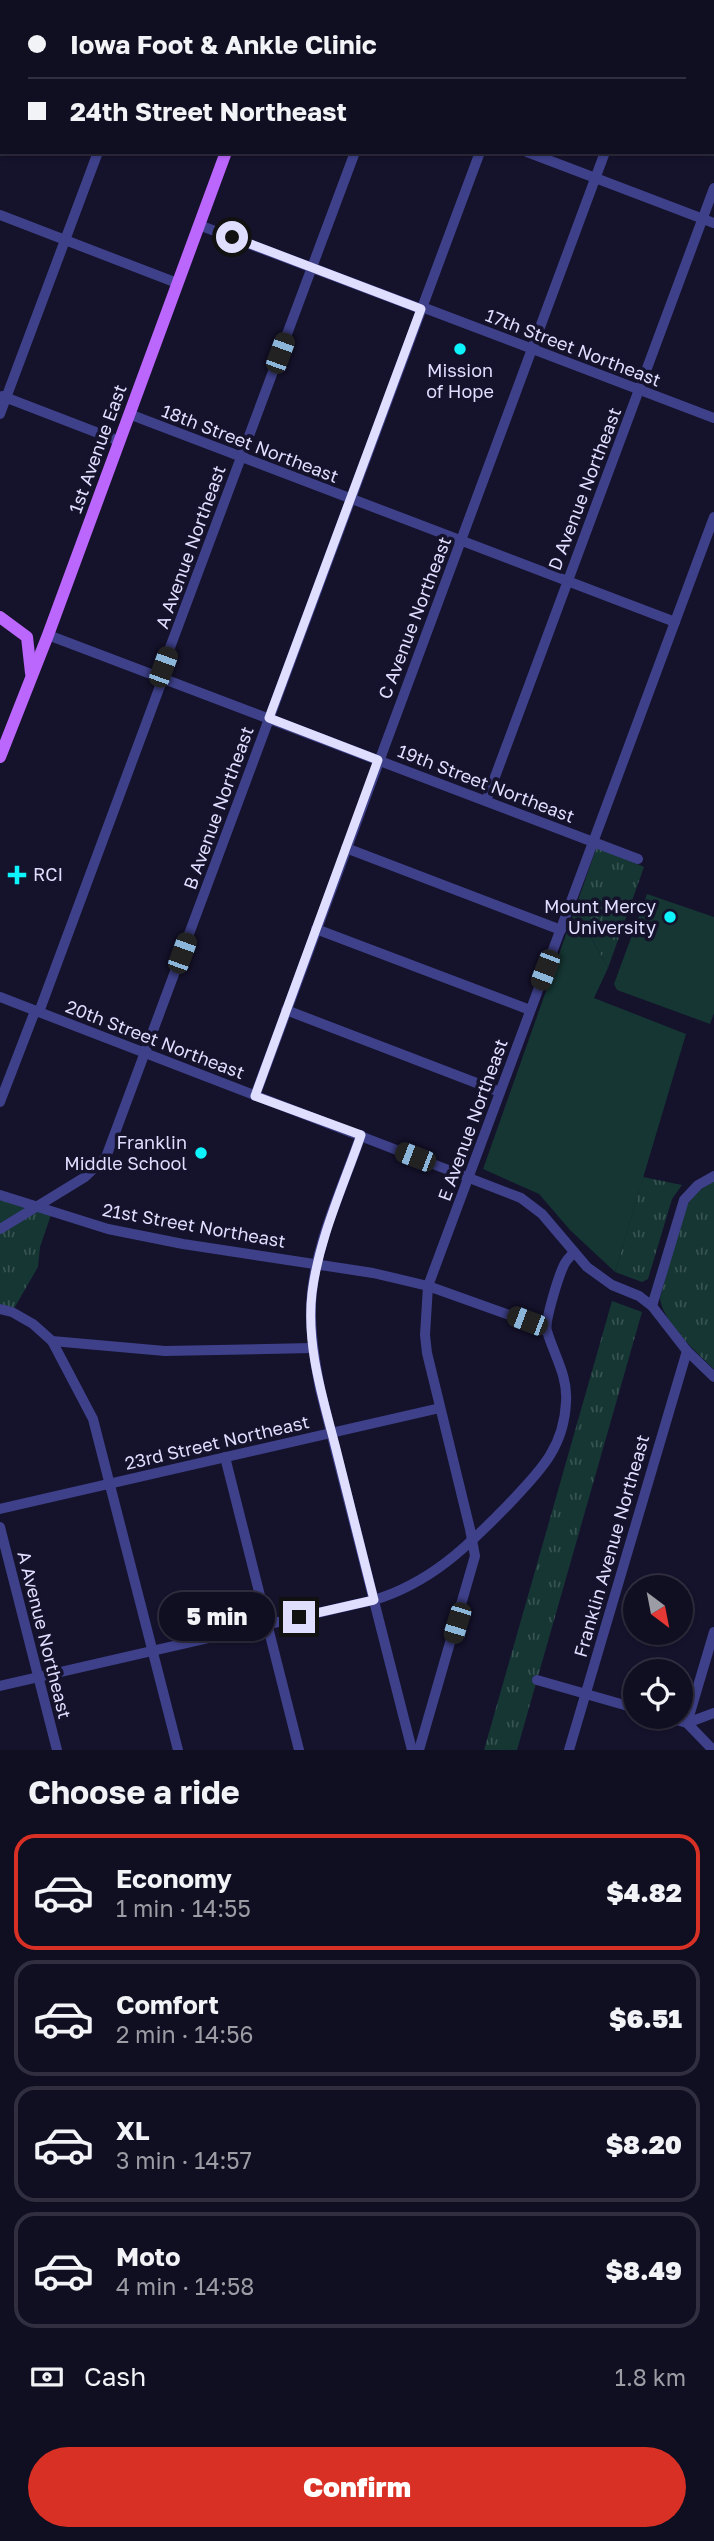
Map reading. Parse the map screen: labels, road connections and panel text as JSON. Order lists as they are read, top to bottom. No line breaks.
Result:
{"streets":{"main road":["1st Avenue East"],"street":["17th Street Northeast","18th Street Northeast","D Avenue Northeast","A Avenue Northeast","C Avenue Northeast","19th Street Northeast","B Avenue Northeast","20th Street Northeast","E Avenue Northeast","21st Street Northeast","23rd Street Northeast","Franklin Avenue Northeast"]},"crossings":[["17th Street Northeast","1st Avenue East"],["17th Street Northeast","D Avenue Northeast"],["17th Street Northeast","A Avenue Northeast"],["17th Street Northeast","C Avenue Northeast"],["17th Street Northeast","B Avenue Northeast"],["18th Street Northeast","1st Avenue East"],["18th Street Northeast","D Avenue Northeast"],["18th Street Northeast","A Avenue Northeast"],["18th Street Northeast","C Avenue Northeast"],["18th Street Northeast","B Avenue Northeast"],["18th Street Northeast","E Avenue Northeast"],["1st Avenue East","19th Street Northeast"],["D Avenue Northeast","19th Street Northeast"],["A Avenue Northeast","19th Street Northeast"],["A Avenue Northeast","20th Street Northeast"],["C Avenue Northeast","19th Street Northeast"],["C Avenue Northeast","20th Street Northeast"],["19th Street Northeast","B Avenue Northeast"],["19th Street Northeast","E Avenue Northeast"],["B Avenue Northeast","20th Street Northeast"],["B Avenue Northeast","21st Street Northeast"],["20th Street Northeast","E Avenue Northeast"],["E Avenue Northeast","21st Street Northeast"],["E Avenue Northeast","23rd Street Northeast"]],"places":{"other":["Mission of Hope","Mount Mercy University","Franklin Middle School"],"health":["RCI"]},"north":"bottom right","page":{"banner":["Iowa Foot & Ankle Clinic","24th Street Northeast"],"bubble":"5 min","heading":"Choose a ride","list":[{"name":"Economy","note":"1 min · 14:55","value":"$4.82"},{"name":"Comfort","note":"2 min · 14:56","value":"$6.51"},{"name":"XL","note":"3 min · 14:57","value":"$8.20"},{"name":"Moto","note":"4 min · 14:58","value":"$8.49"}],"pay":["Cash","1.8 km"],"buttons":"Confirm"}}
